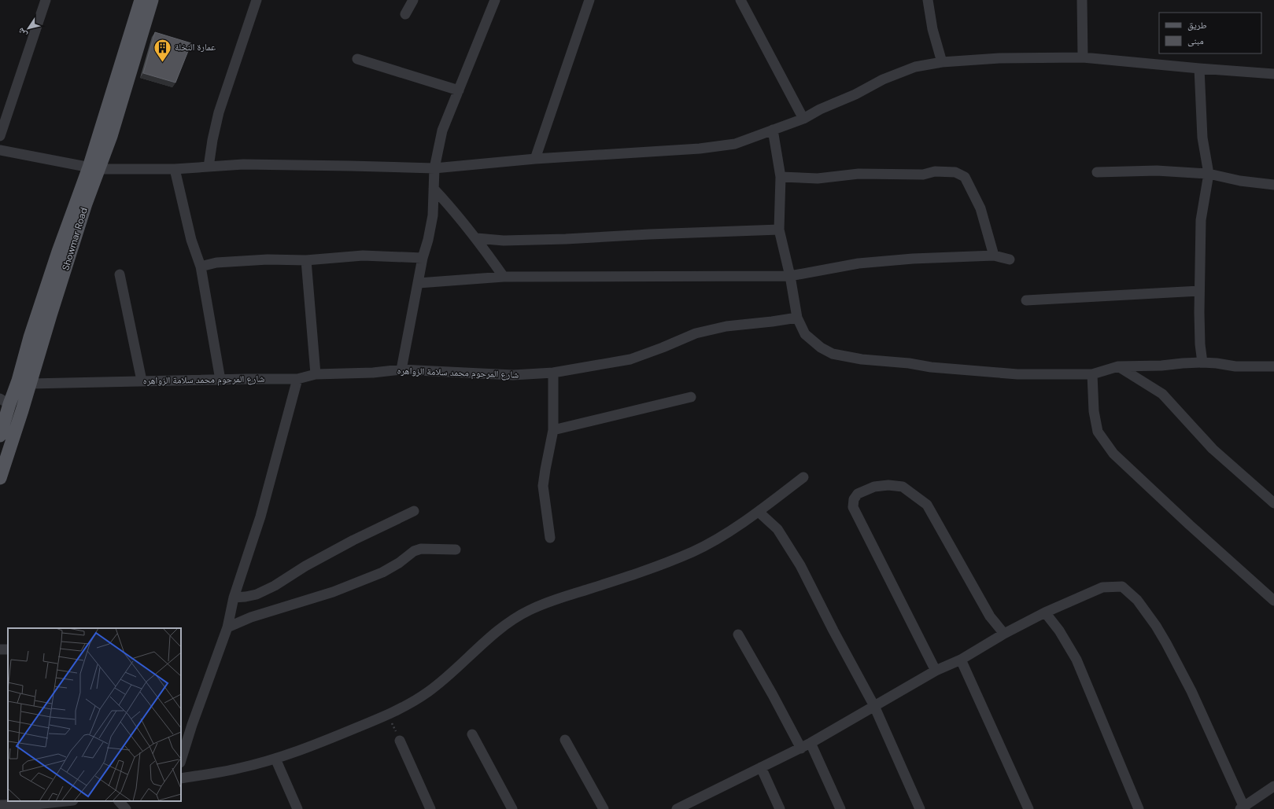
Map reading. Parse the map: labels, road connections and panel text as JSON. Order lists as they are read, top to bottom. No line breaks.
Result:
{"streets":{"main road":["Showmar Road"],"street":["شارع المرحوم محمد سلامة الزواهره"]},"crossings":[["Showmar Road","شارع المرحوم محمد سلامة الزواهره"]],"places":{"building":["عمارة النخلة"]},"legend":["طريق","مبنى"],"north":"bottom left"}
